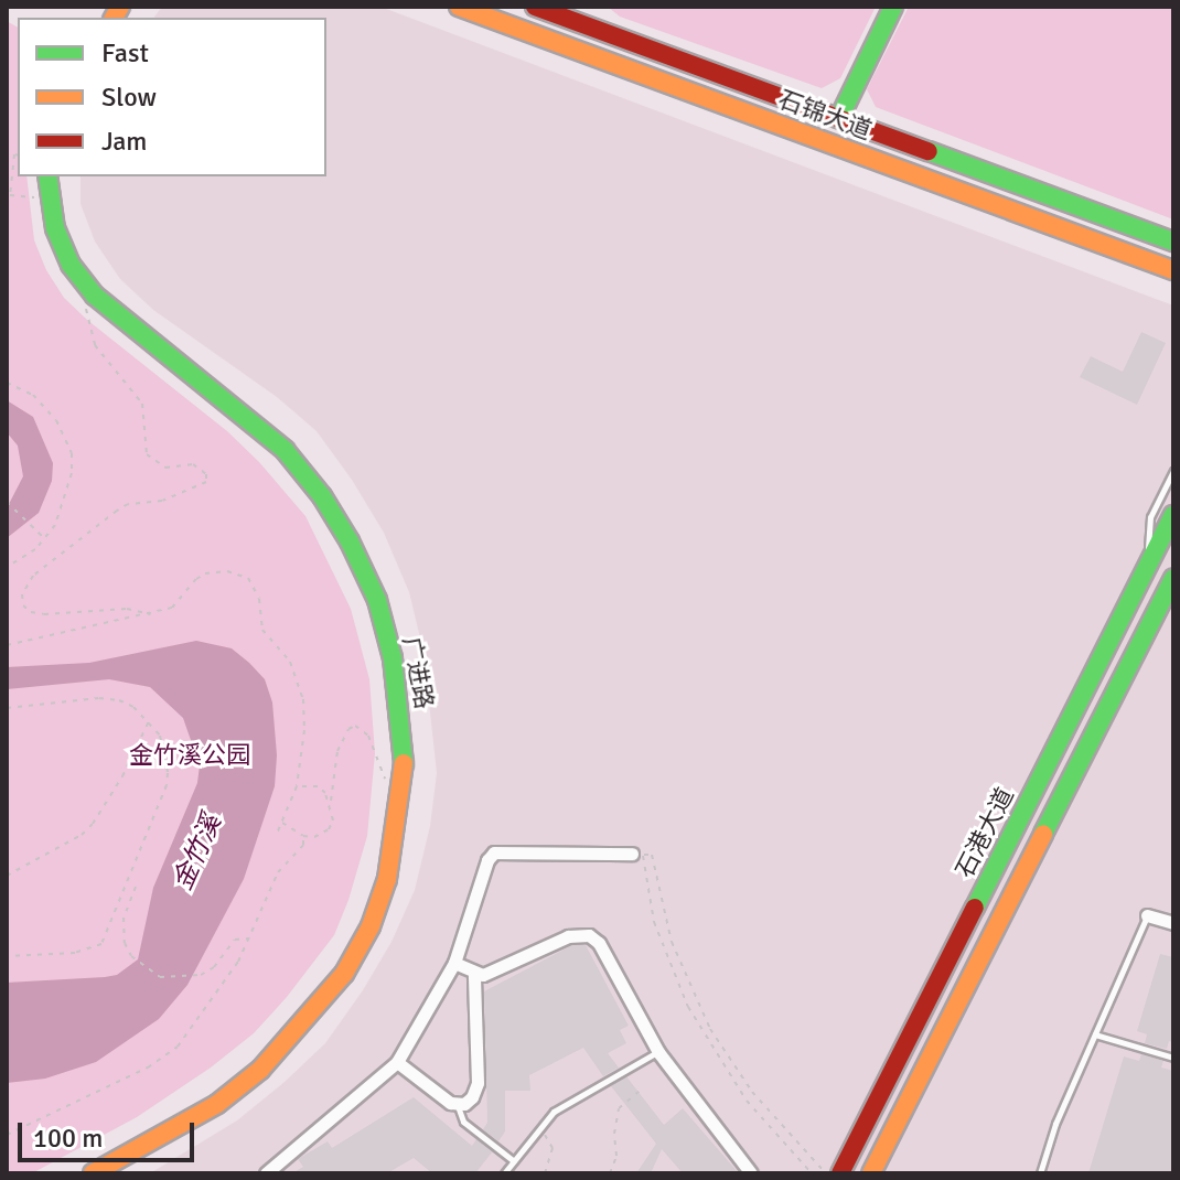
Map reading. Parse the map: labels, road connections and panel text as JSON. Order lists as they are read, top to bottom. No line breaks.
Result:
{"streets":{"main road":["石锦大道","广进路","石港大道"]},"water":["金竹溪"],"parks":["金竹溪公园"],"legend":["Fast","Slow","Jam"],"scale_bar":"100 m"}
